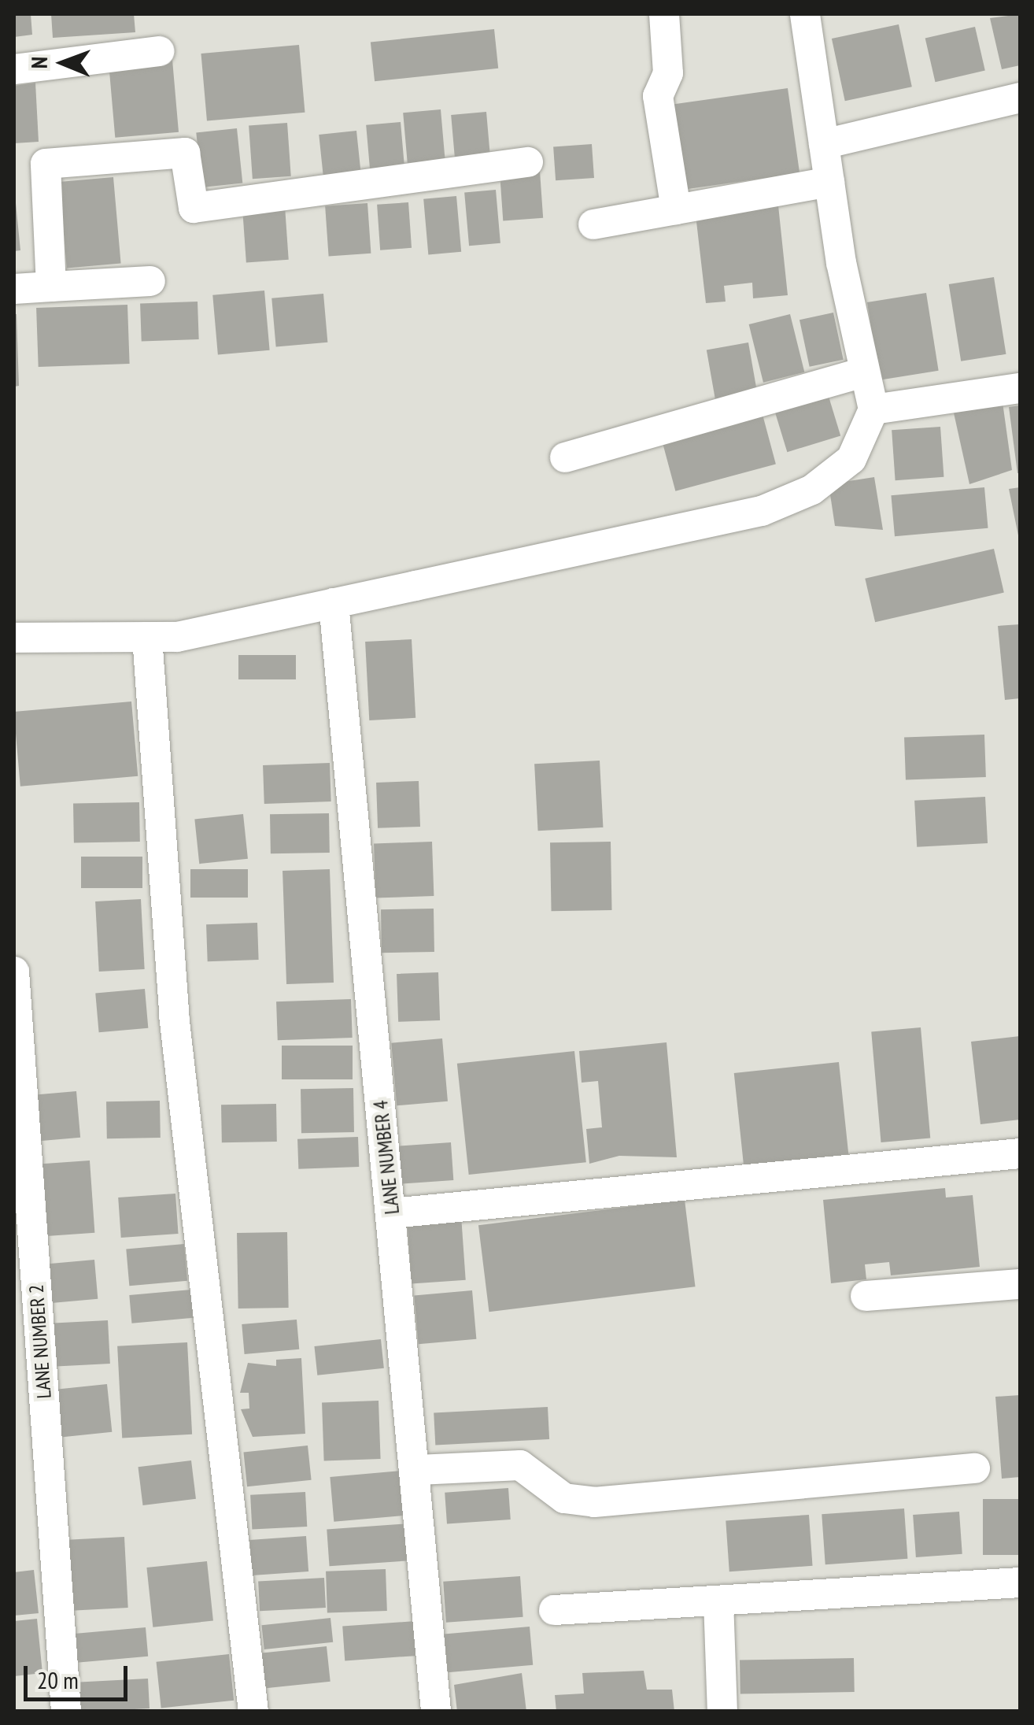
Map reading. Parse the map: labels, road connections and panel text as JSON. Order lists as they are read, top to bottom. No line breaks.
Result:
{"streets":{"street":["LANE NUMBER 4","LANE NUMBER 2"]},"scale_bar":"20 m","north":"left"}
